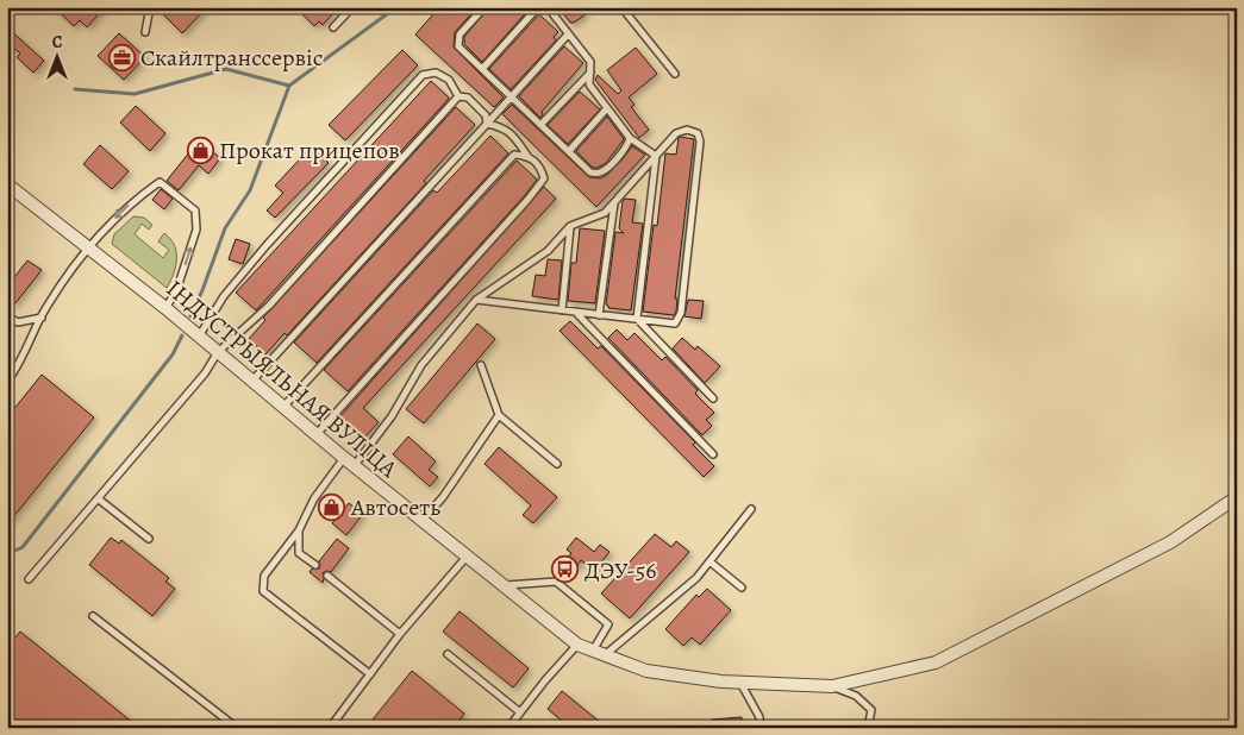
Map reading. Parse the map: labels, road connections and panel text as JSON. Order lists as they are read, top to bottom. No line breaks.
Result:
{"streets":{"street":["ІНДУСТРЫЯЛЬНАЯ ВУЛІЦА"]},"places":{"office":["Скайлтранссервіс"],"shop":["Прокат прицепов","Автосеть"],"bus stop":["ДЭУ-56"]},"north":"top"}
